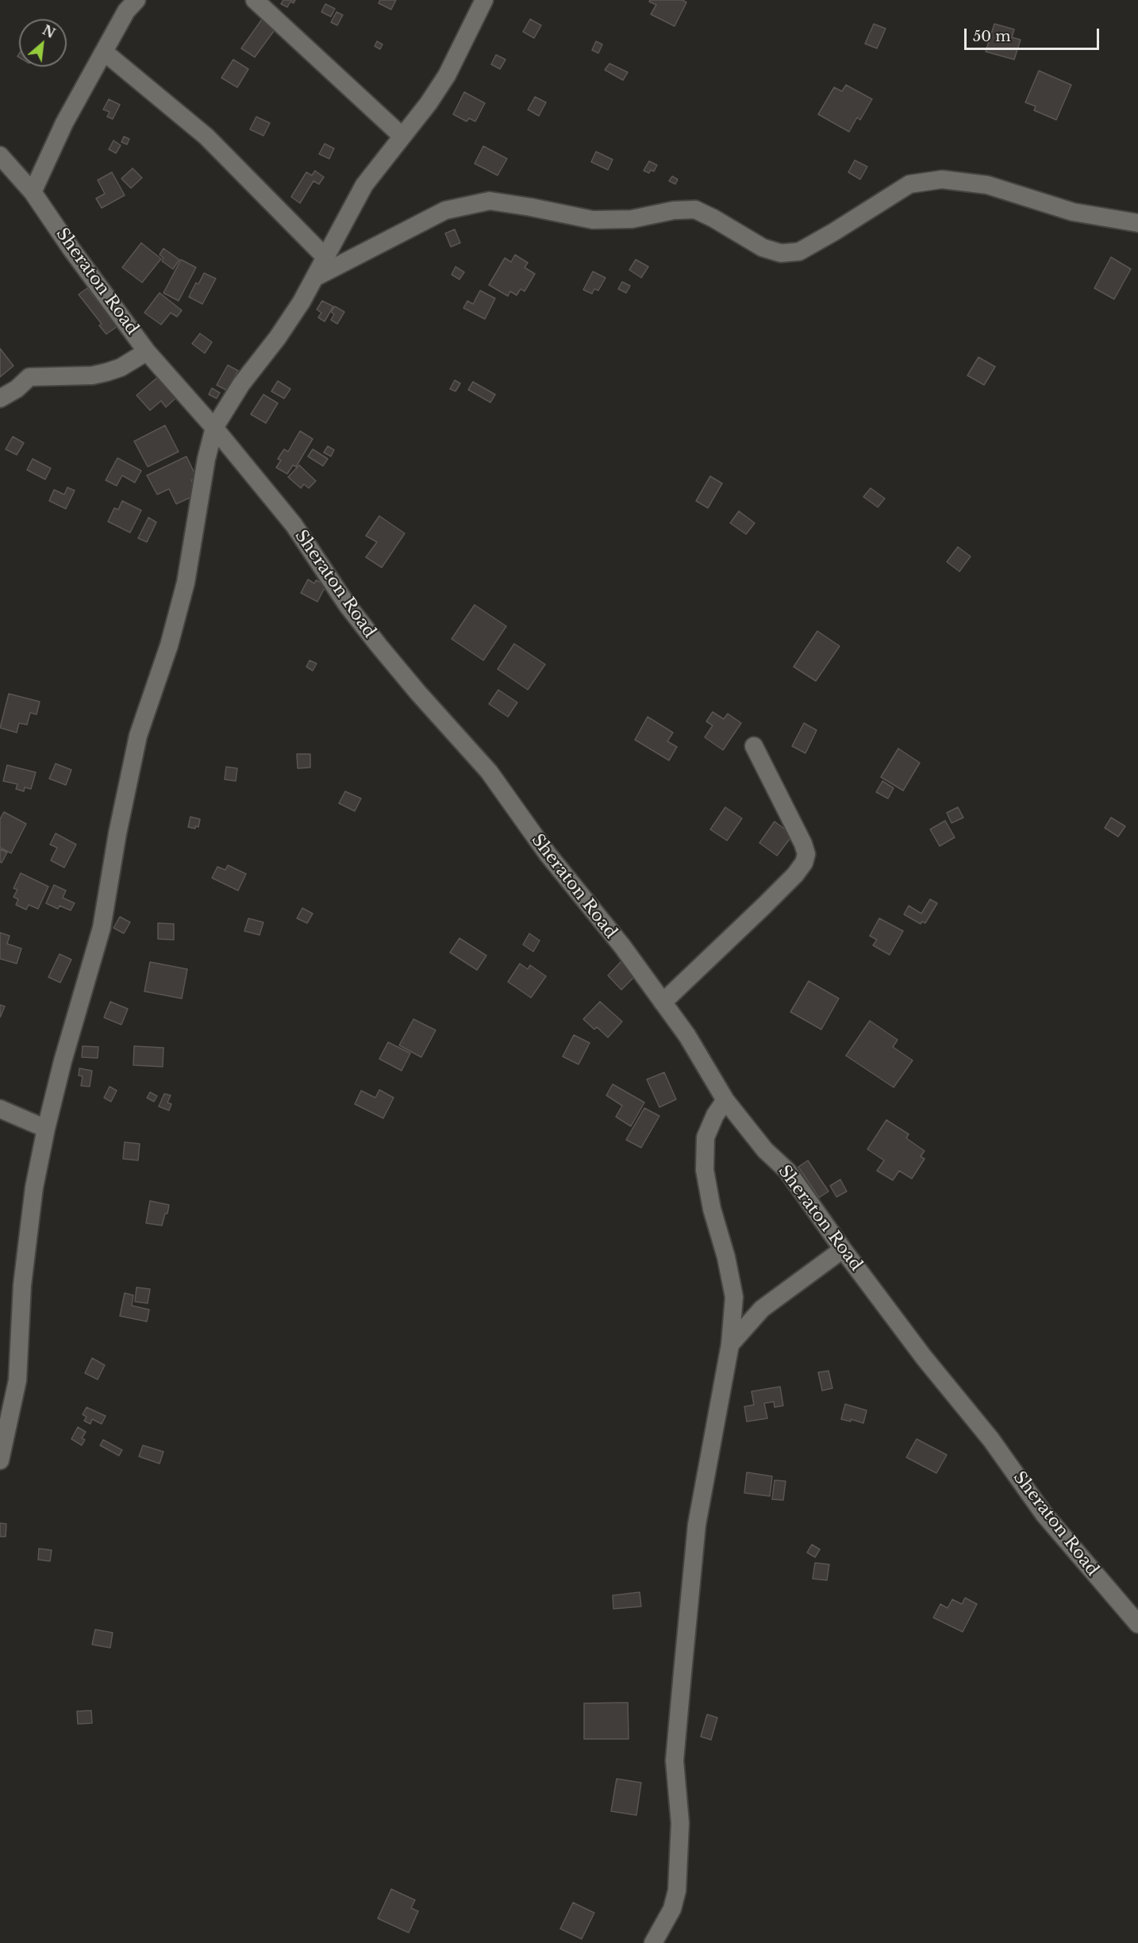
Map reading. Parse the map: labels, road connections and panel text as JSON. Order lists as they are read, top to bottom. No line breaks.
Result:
{"streets":{"street":["Sheraton Road"]},"scale_bar":"50 m","north":"top right"}
